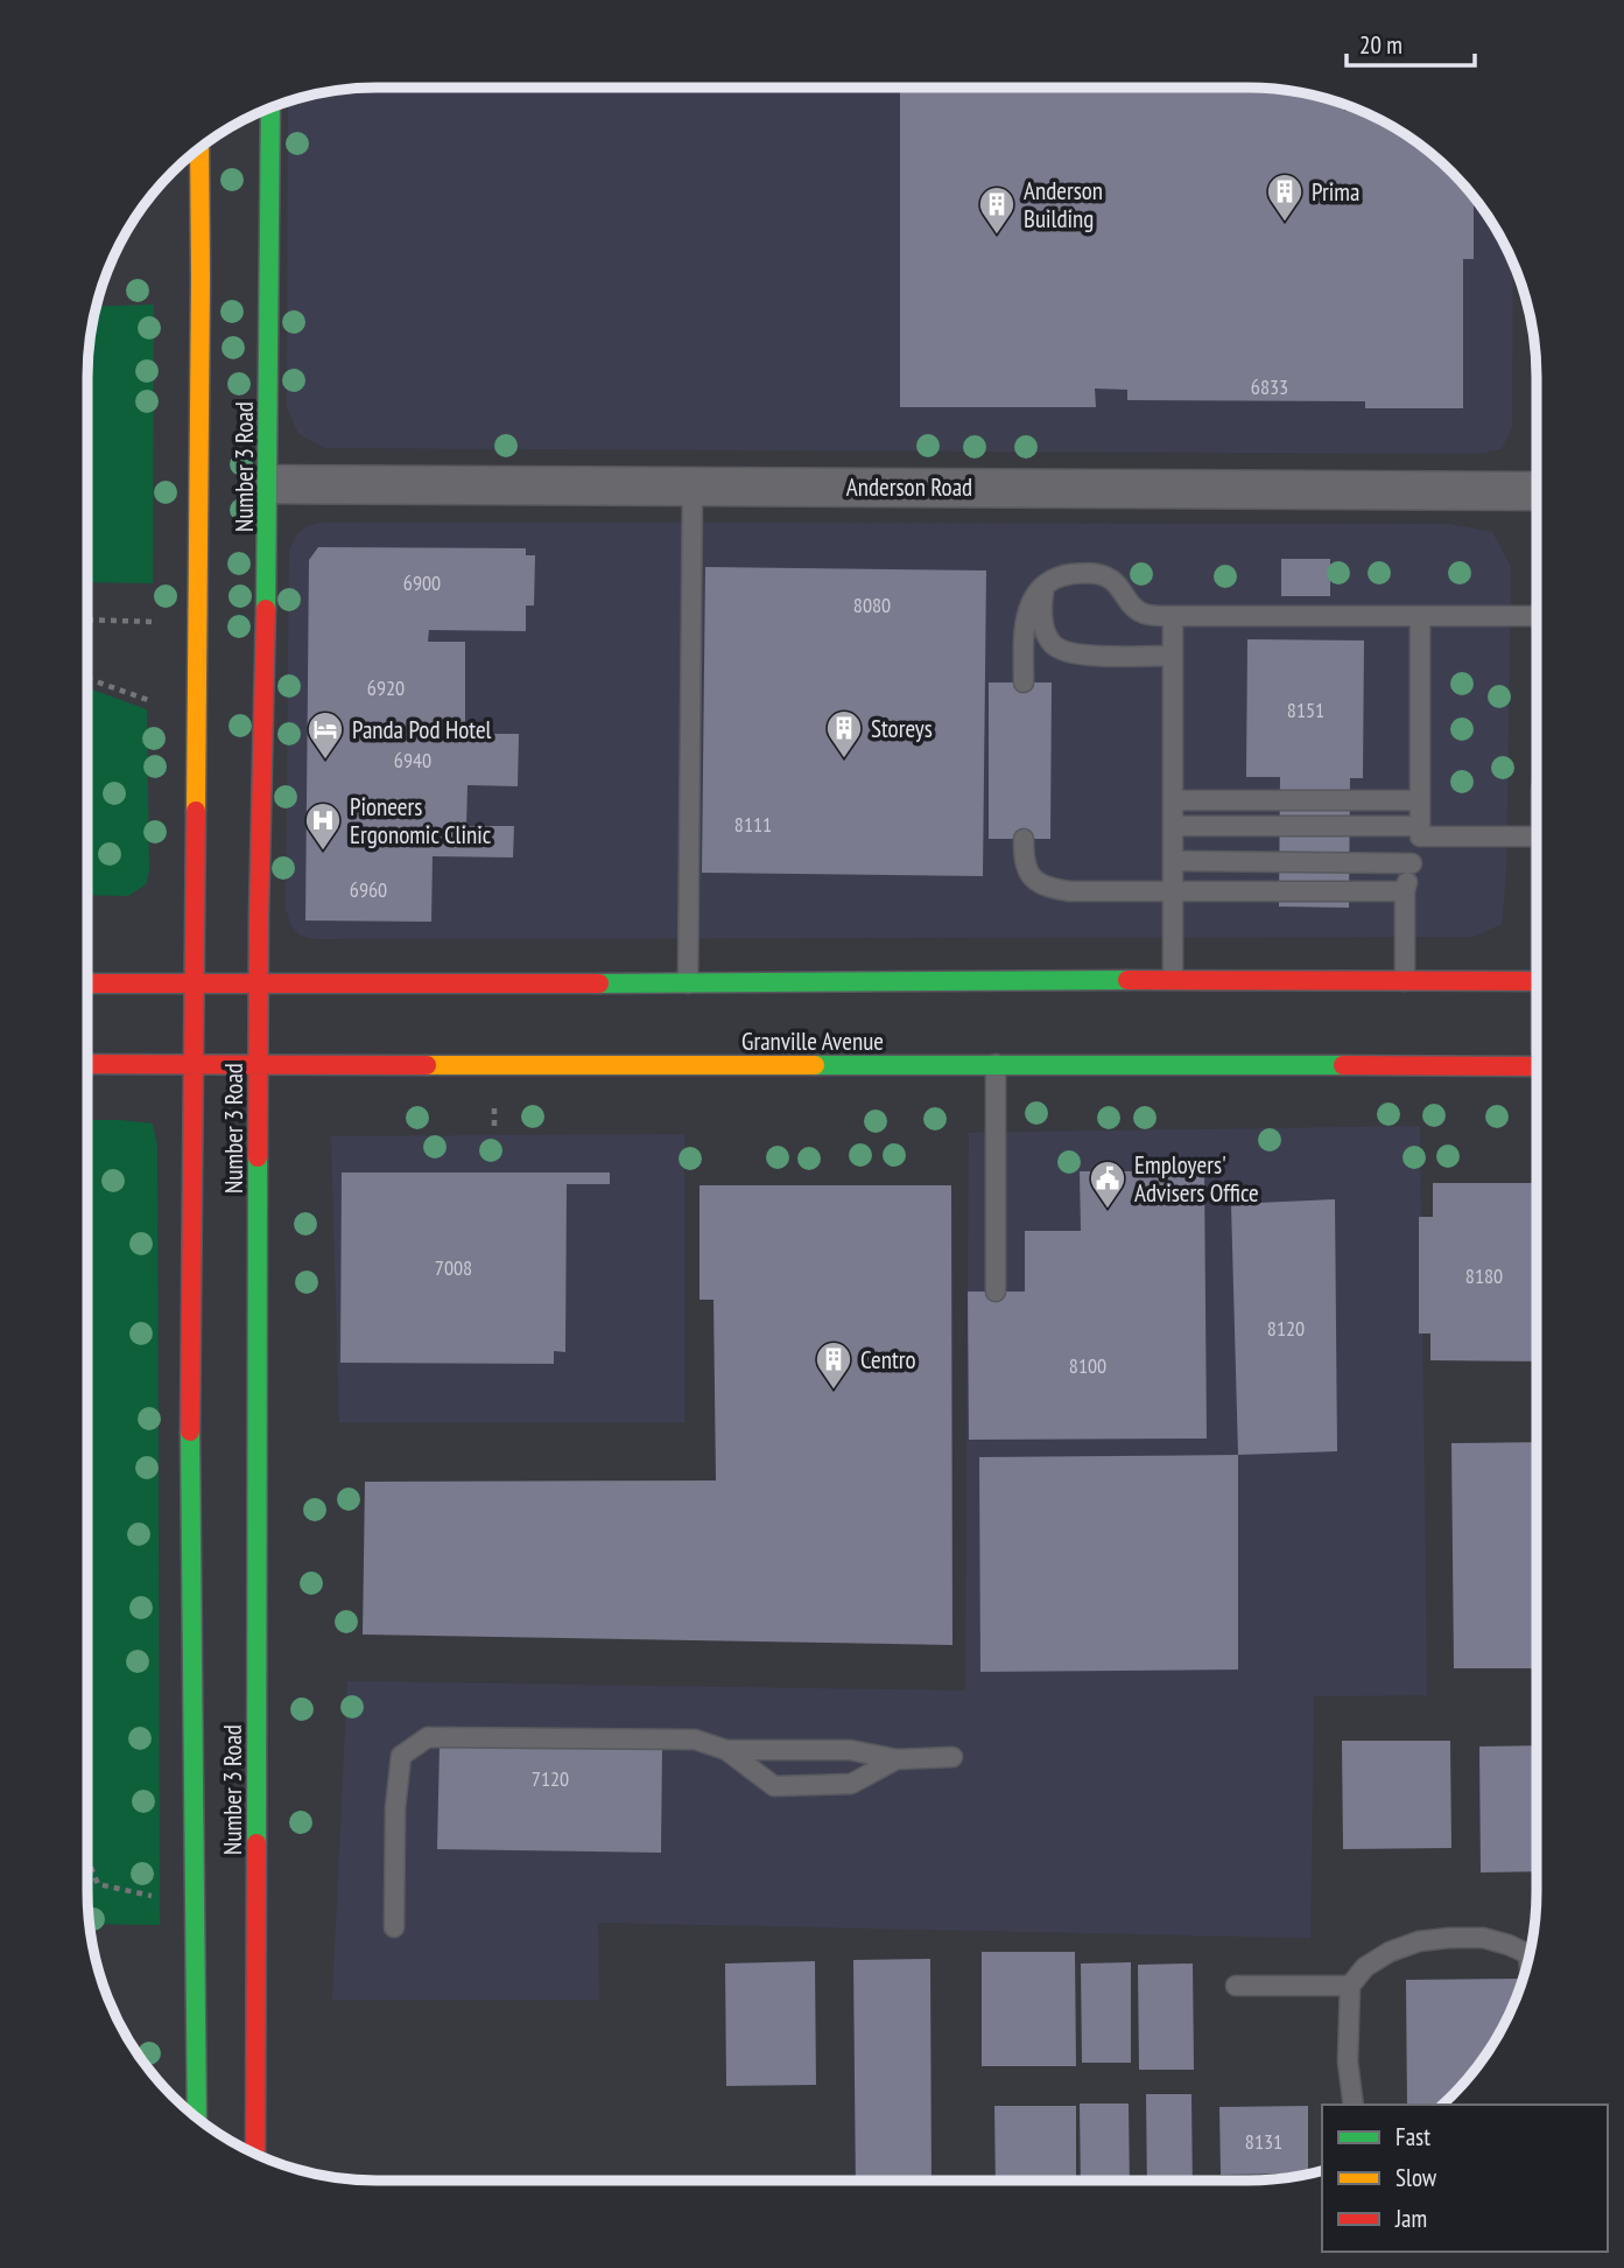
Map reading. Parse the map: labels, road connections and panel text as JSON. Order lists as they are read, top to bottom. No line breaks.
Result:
{"streets":{"main road":["Number 3 Road","Granville Avenue"],"street":["Anderson Road"]},"crossings":[["Number 3 Road","Anderson Road"],["Number 3 Road","Granville Avenue"]],"places":{"building":["Prima","Anderson Building","Storeys","Centro"],"hotel":["Panda Pod Hotel"],"hospital":["Pioneers Ergonomic Clinic"],"public building":["Employers' Advisers Office"]},"house_numbers":["6833","6900","8080","6920","8151","6940","8111","6960","7008","8180","8120","8100","7120","8131"],"legend":["Fast","Slow","Jam"],"scale_bar":"20 m"}
